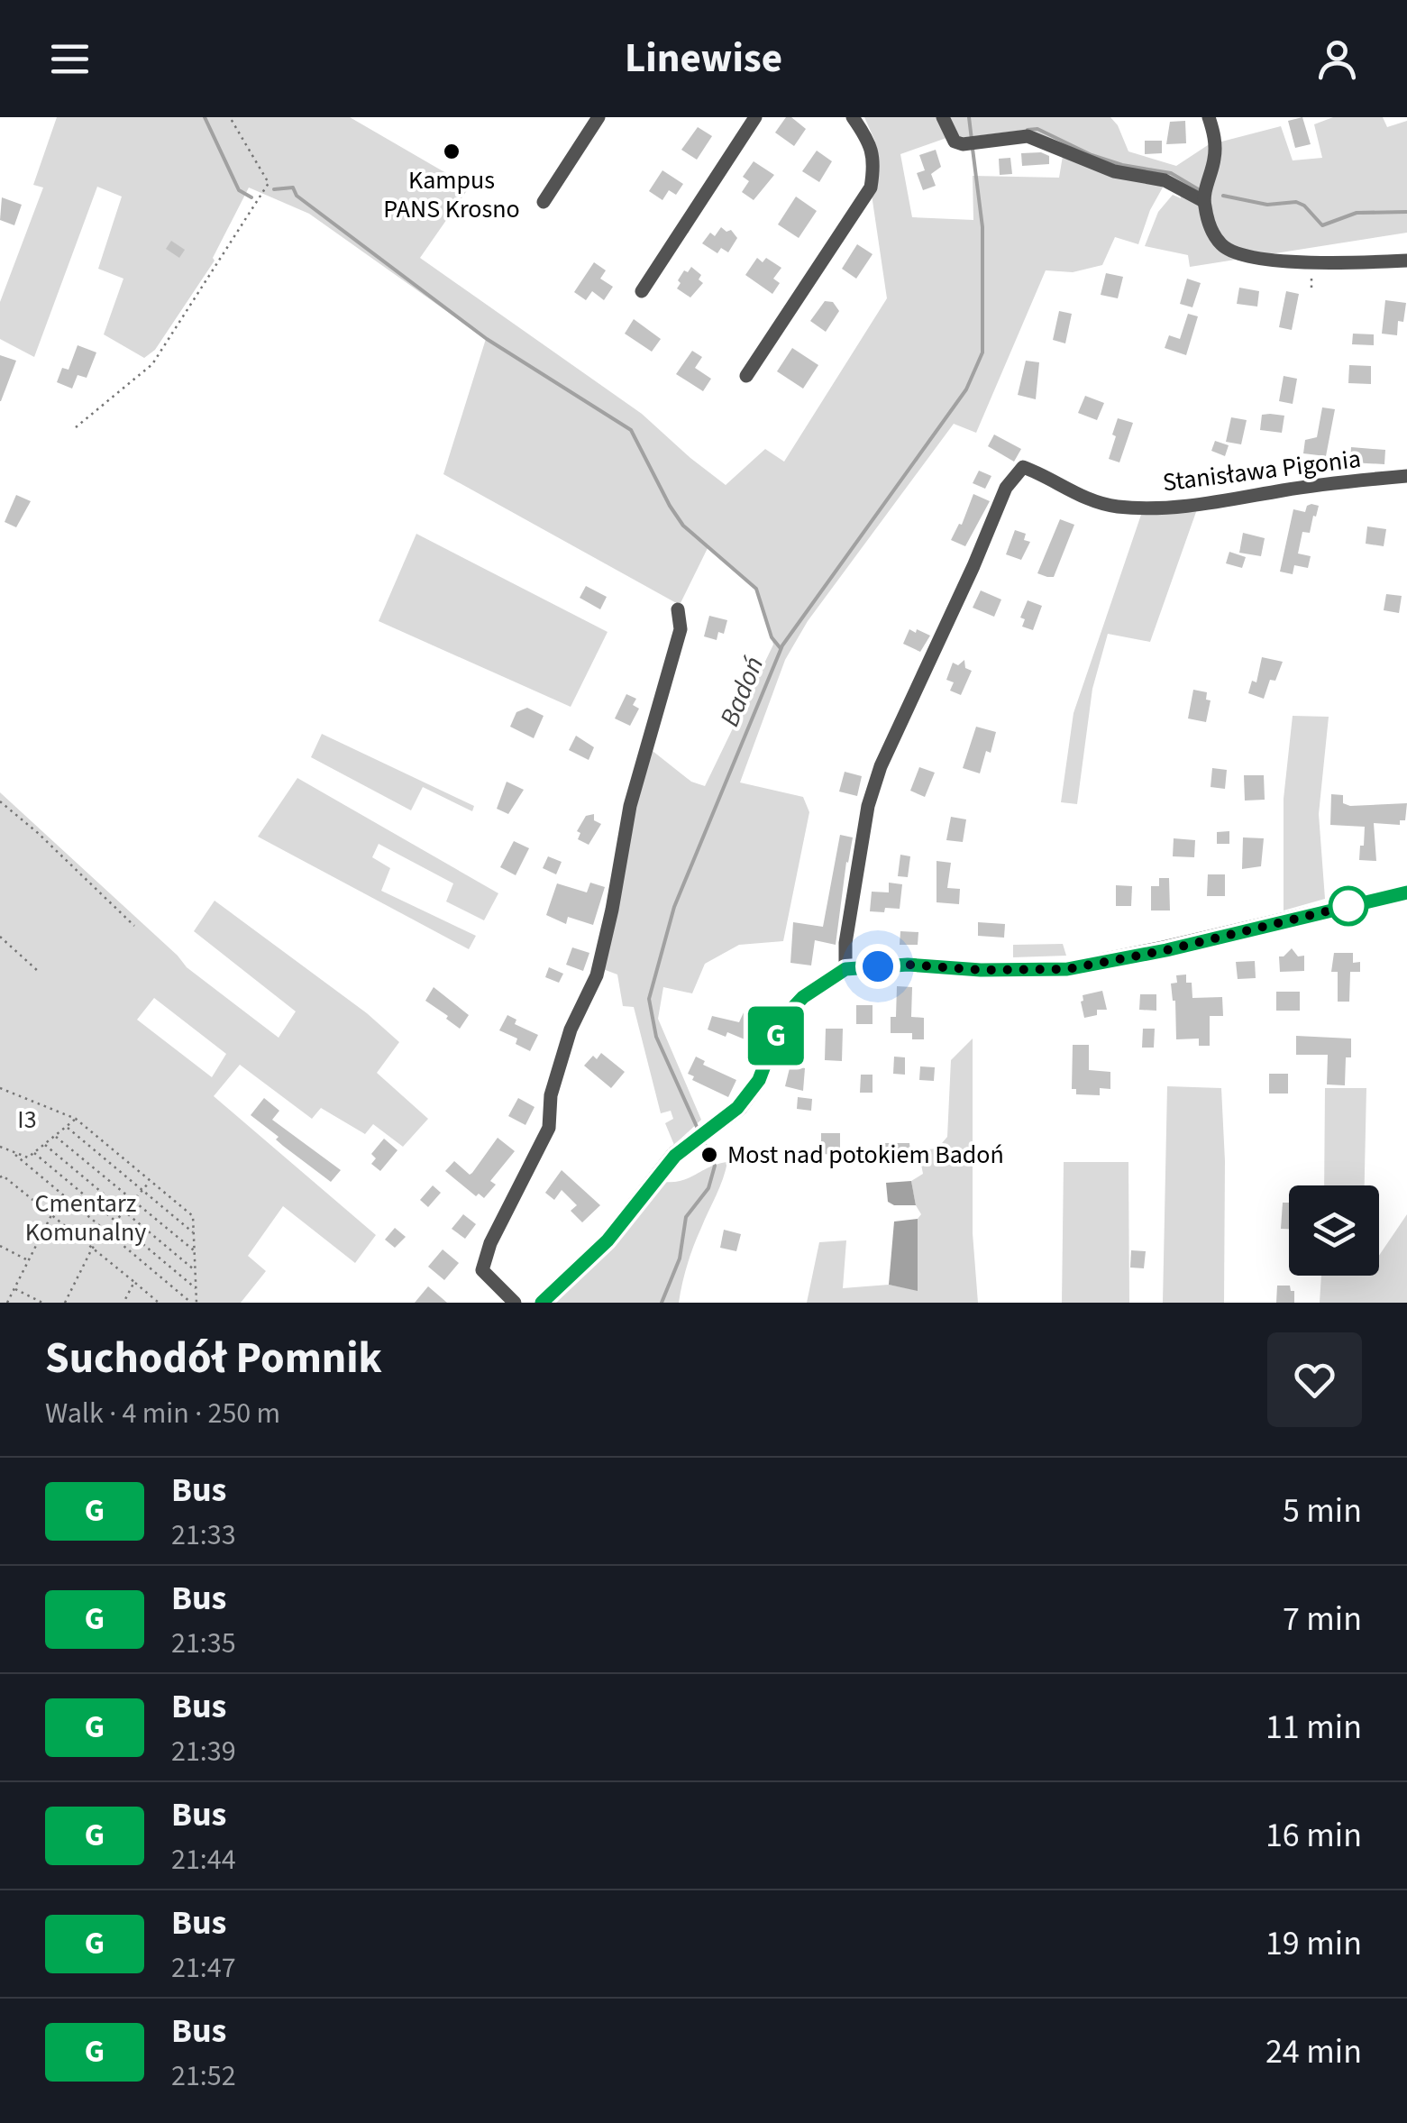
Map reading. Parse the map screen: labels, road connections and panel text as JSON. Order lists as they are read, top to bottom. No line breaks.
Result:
{"streets":{"street":["Stanisława Pigonia"]},"water":["Badoń"],"parks":["I3","Cmentarz Komunalny"],"places":["Kampus PANS Krosno","Most nad potokiem Badoń"],"lines":["bus line G"],"page":{"header":"Linewise","on_map":"G","heading":["Suchodół Pomnik","Walk · 4 min · 250 m"],"list":[{"mark":"G","name":"Bus","note":"21:33","value":"5 min"},{"mark":"G","name":"Bus","note":"21:35","value":"7 min"},{"mark":"G","name":"Bus","note":"21:39","value":"11 min"},{"mark":"G","name":"Bus","note":"21:44","value":"16 min"},{"mark":"G","name":"Bus","note":"21:47","value":"19 min"},{"mark":"G","name":"Bus","note":"21:52","value":"24 min"}]}}
